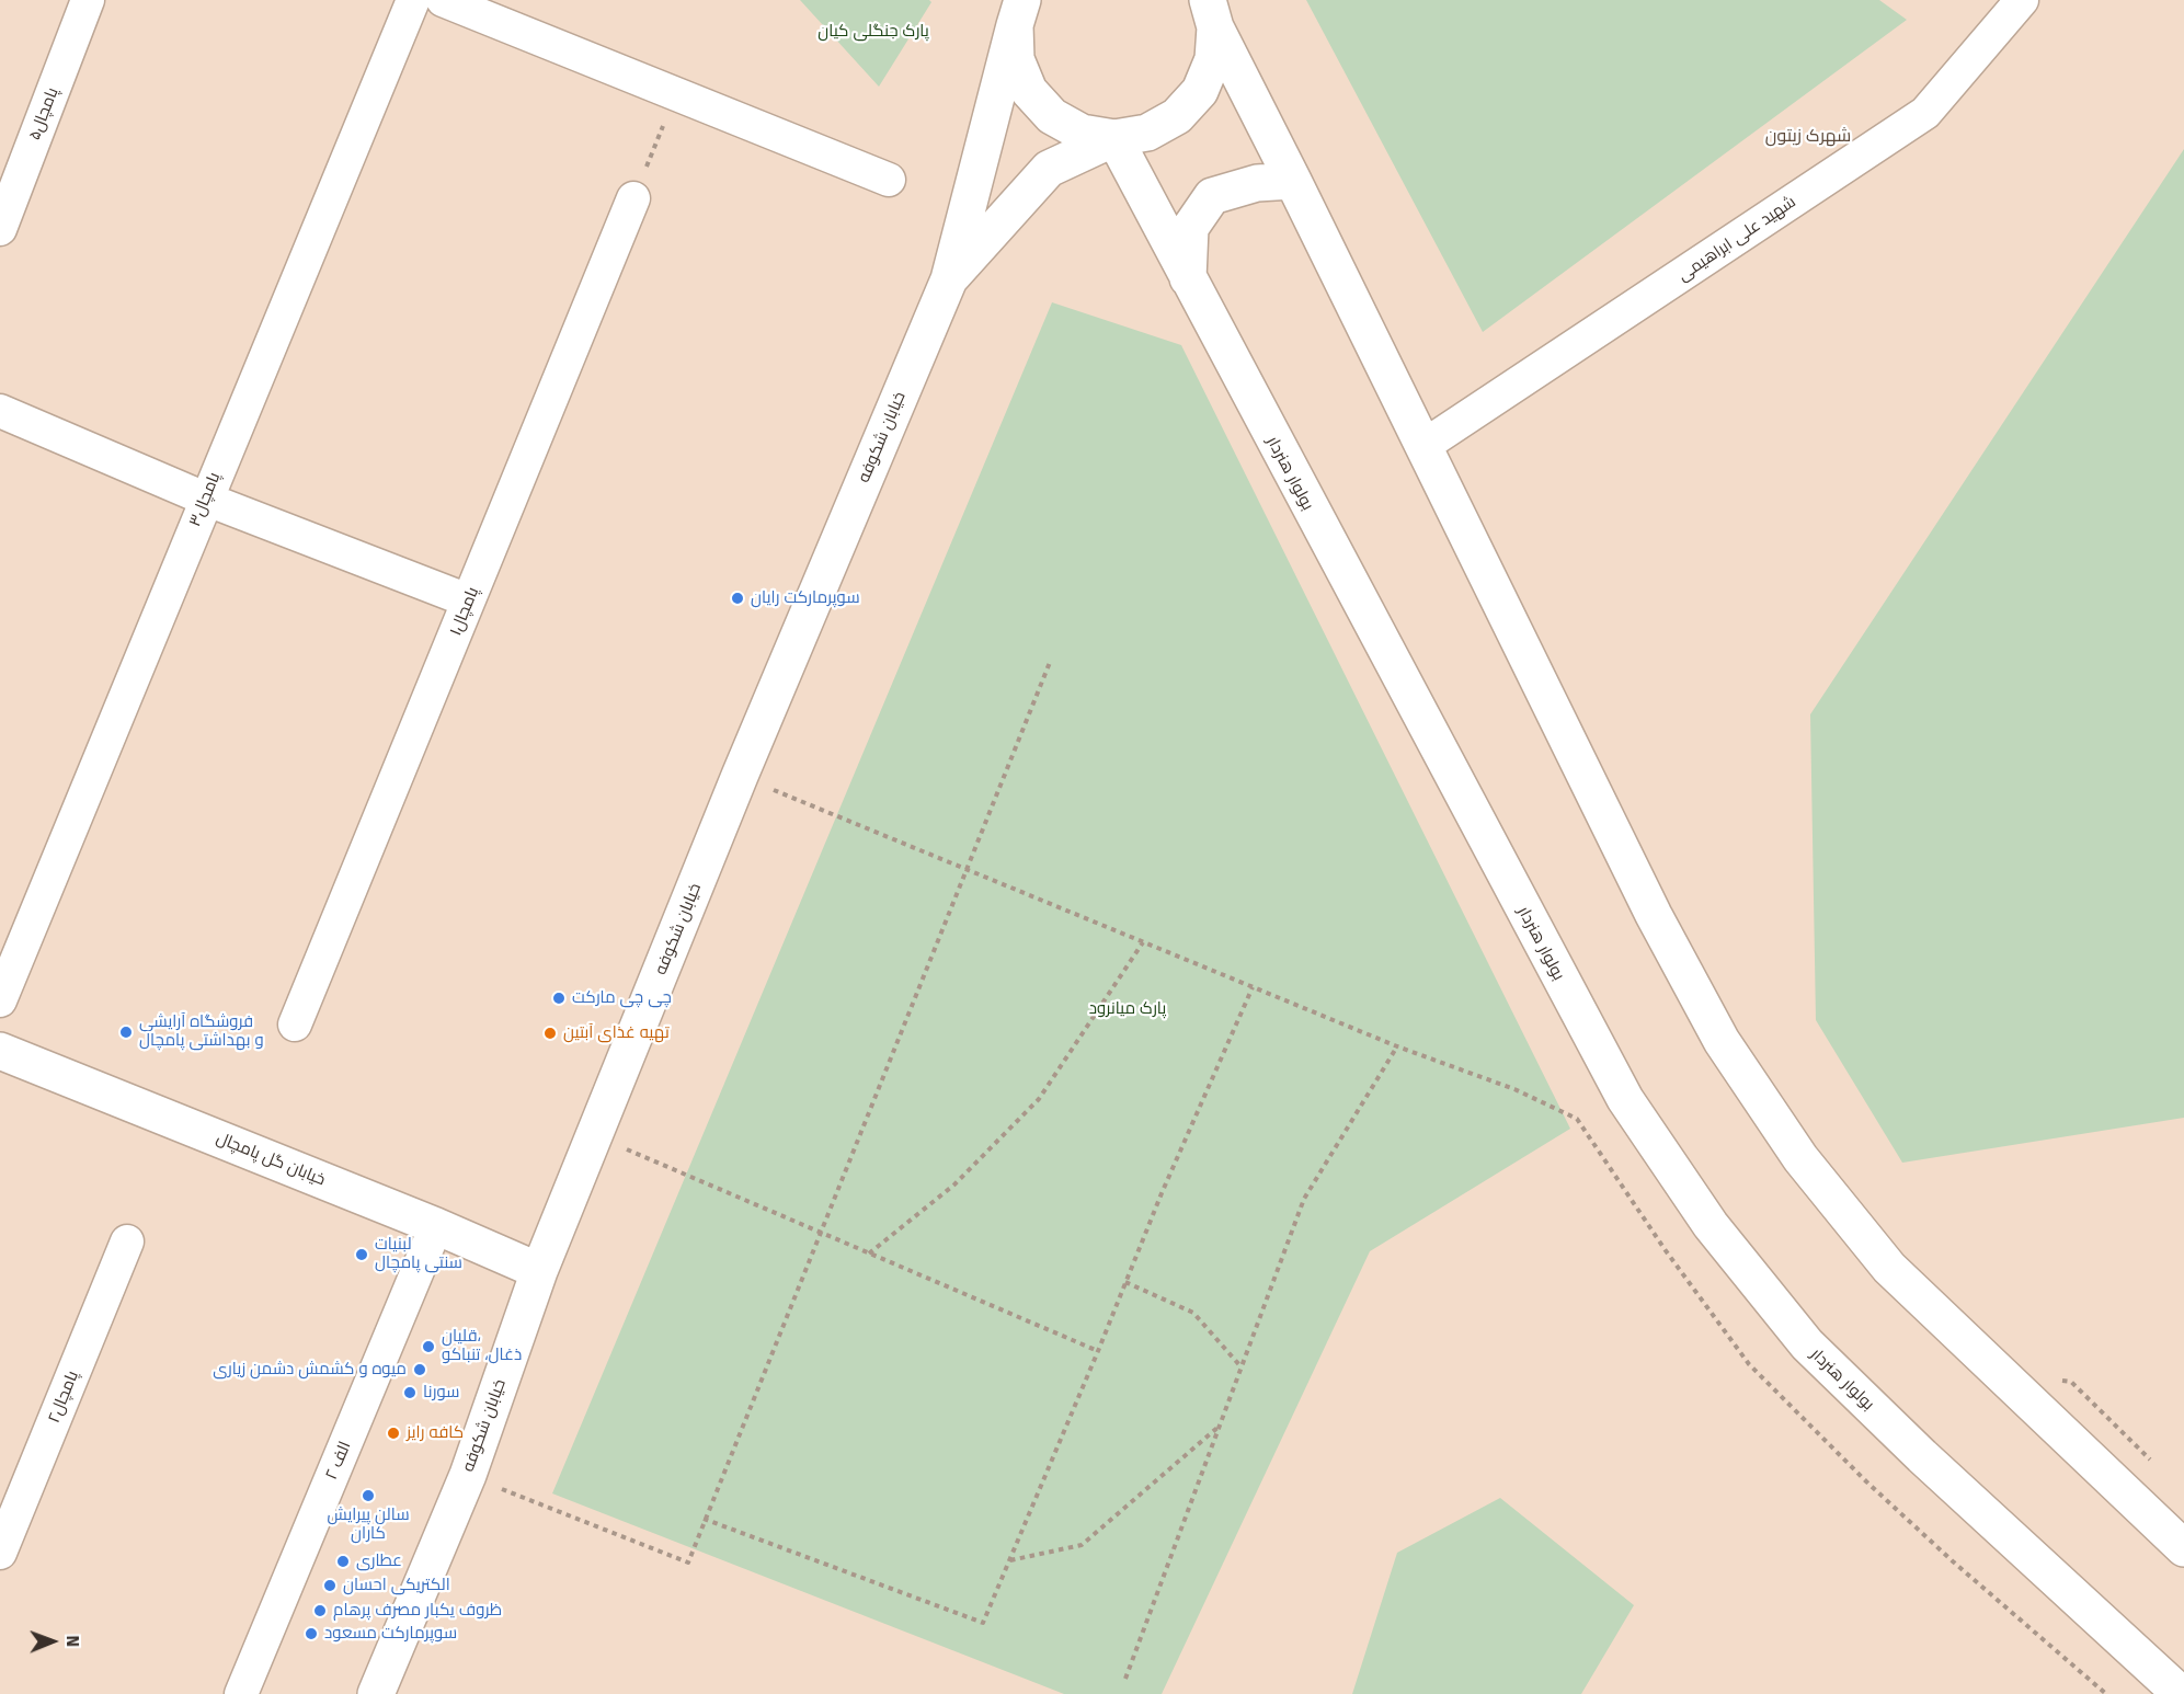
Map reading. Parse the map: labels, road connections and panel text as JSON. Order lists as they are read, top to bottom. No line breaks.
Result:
{"streets":{"main road":["خیابان شکوفه","بولوار هنردار","خیابان گل پامچال"],"street":["پامچال۵","شهید علی ابراهیمی","پامچال۳","پامچال۱","پامچال۲","۲ الف"]},"crossings":[["خیابان شکوفه","بولوار هنردار"],["خیابان شکوفه","خیابان گل پامچال"],["خیابان گل پامچال","۲ الف"]],"districts":["شهرک زیتون"],"parks":["پارک جنگلی کیان","پارک میانرود"],"places":["سوپرمارکت رایان","چی چی مارکت","فروشگاه آرایشی و بهداشتی پامچال","تهیه غذای آبتین","لبنیات سنتی پامچال","قلیان، ذغال، تنباکو","میوه و کشمش دشمن زیاری","سورنا","کافه رایز","سالن پیرایش کاران","عطاری","الکتریکی احسان","ظروف یکبار مصرف پرهام","سوپرمارکت مسعود"],"north":"right"}
